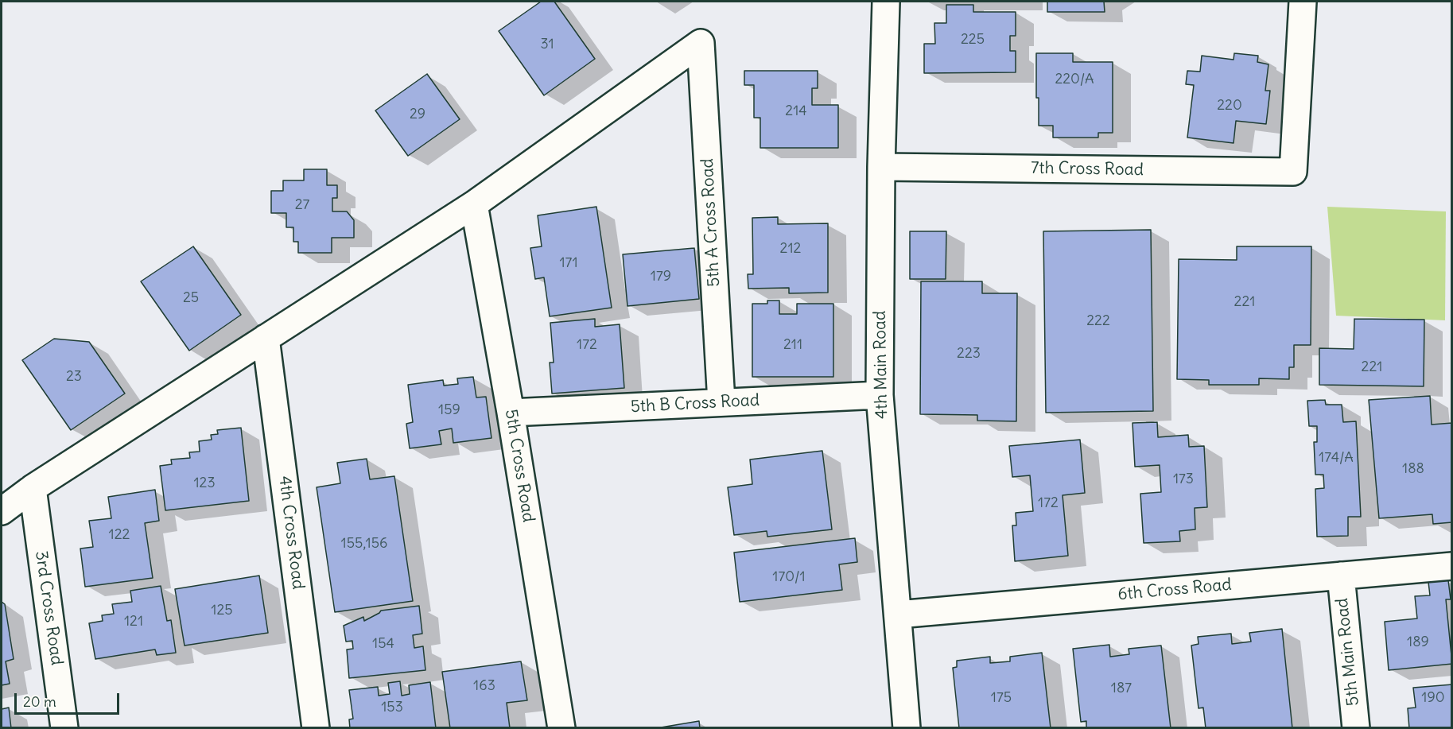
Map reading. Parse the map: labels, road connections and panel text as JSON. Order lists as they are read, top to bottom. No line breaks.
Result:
{"streets":{"street":["7th Cross Road","5th A Cross Road","4th Main Road","5th B Cross Road","5th Cross Road","4th Cross Road","6th Cross Road","3rd Cross Road","5th Main Road"]},"crossings":[["7th Cross Road","4th Main Road"],["5th A Cross Road","5th B Cross Road"],["5th A Cross Road","5th Cross Road"],["4th Main Road","5th B Cross Road"],["4th Main Road","6th Cross Road"],["5th B Cross Road","5th Cross Road"],["6th Cross Road","5th Main Road"]],"house_numbers":["225","31","220/A","220","214","29","27","212","171","179","25","221","222","172","211","223","221","23","159","174/A","188","173","123","172","122","155,156","170/1","125","121","189","154","163","187","175","190","153"],"scale_bar":"20 m"}
